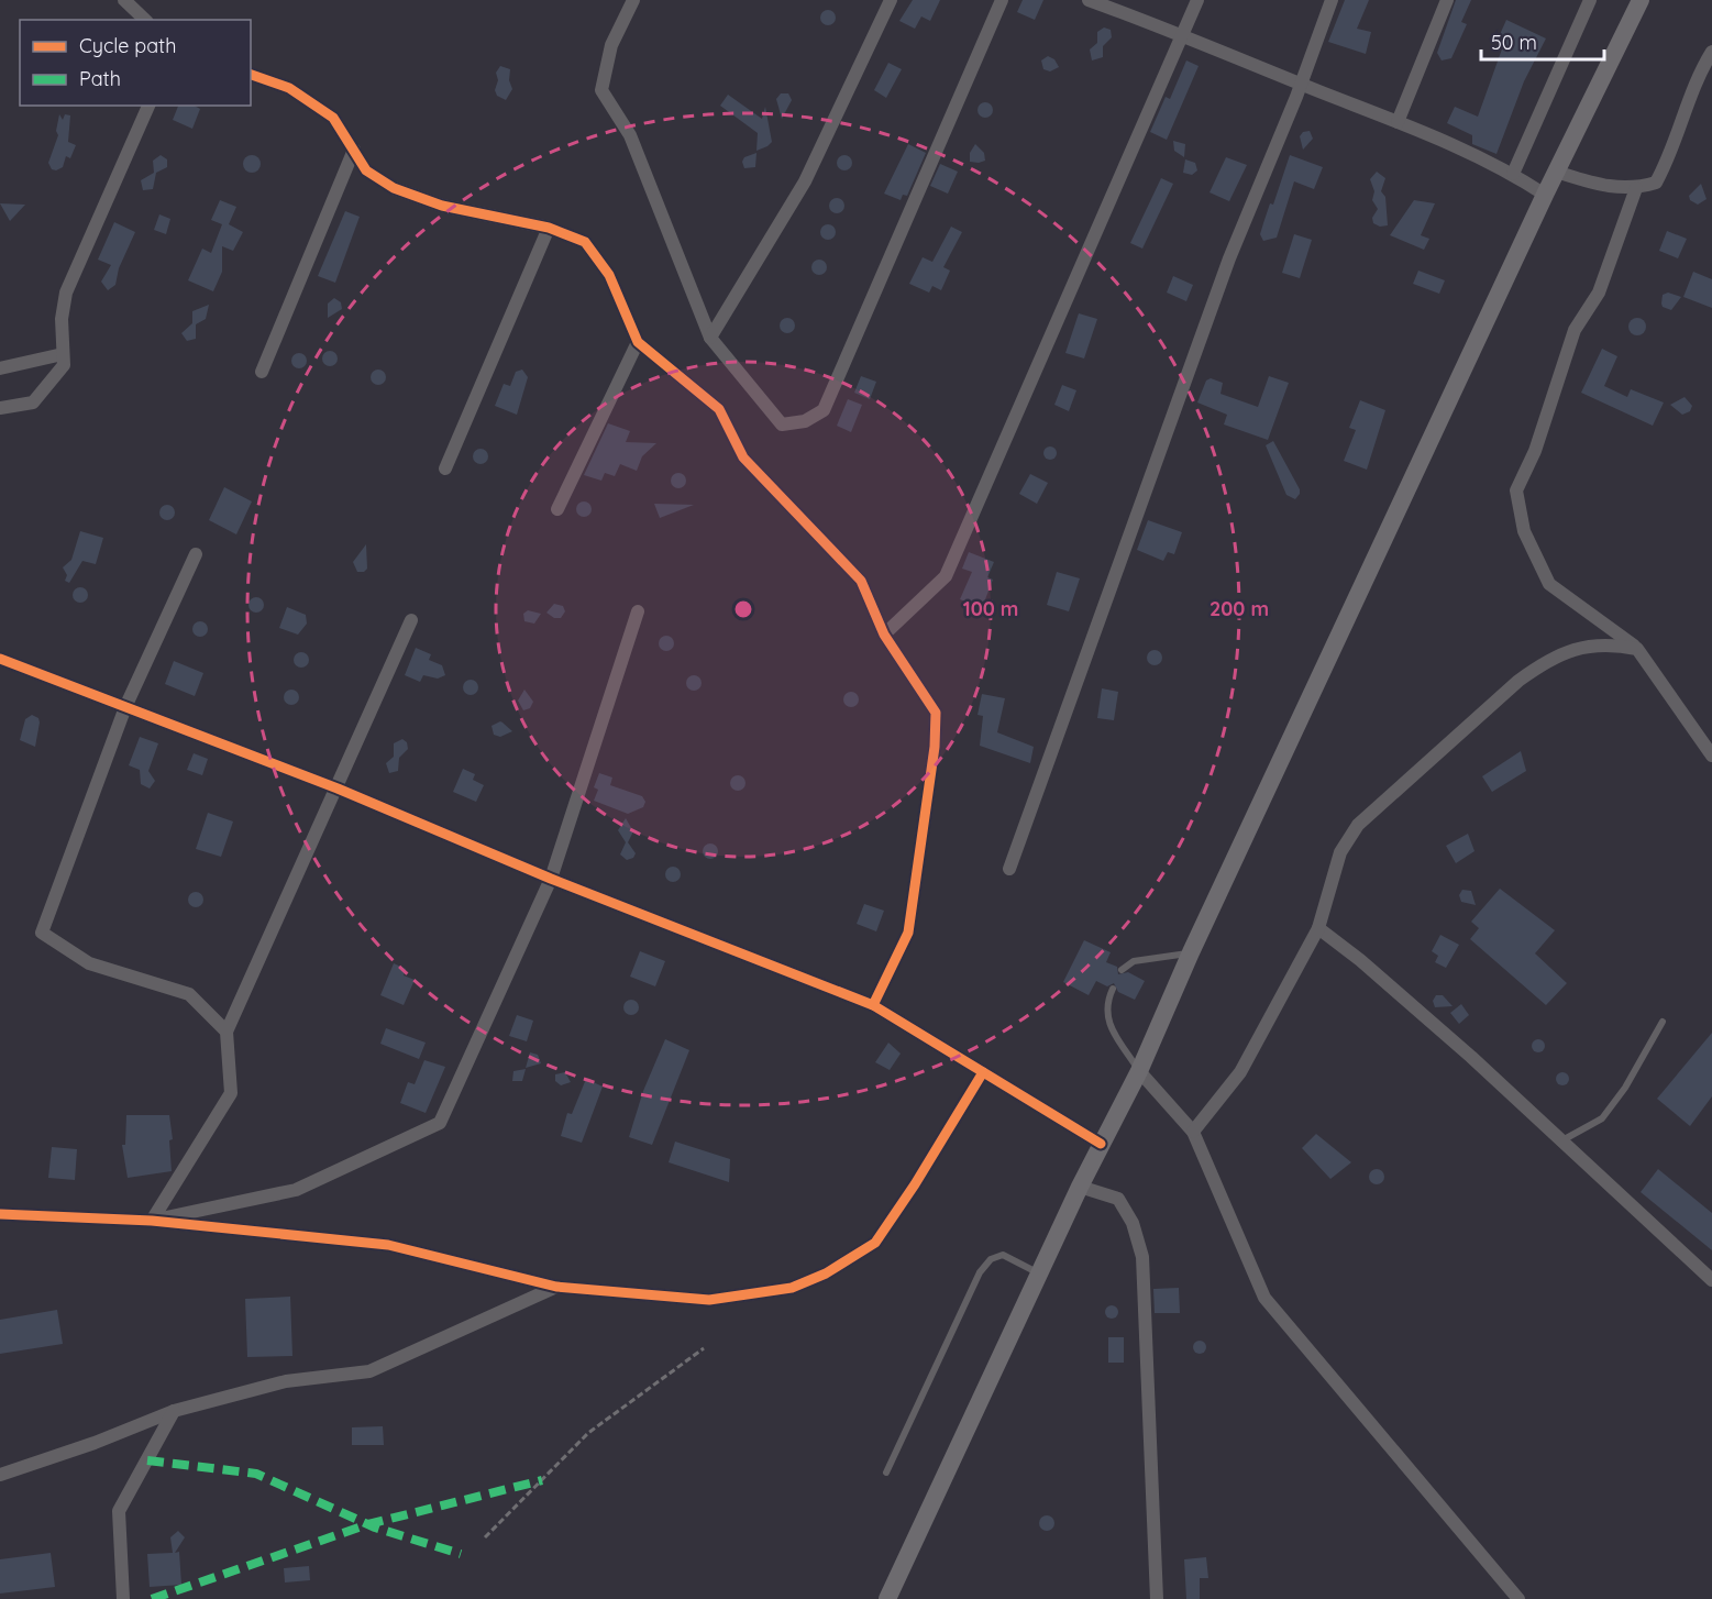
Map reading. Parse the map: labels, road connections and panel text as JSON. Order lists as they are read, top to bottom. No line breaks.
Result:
{"legend":["Cycle path","Path"],"scale_bar":"50 m","rings":["100 m","200 m"]}
